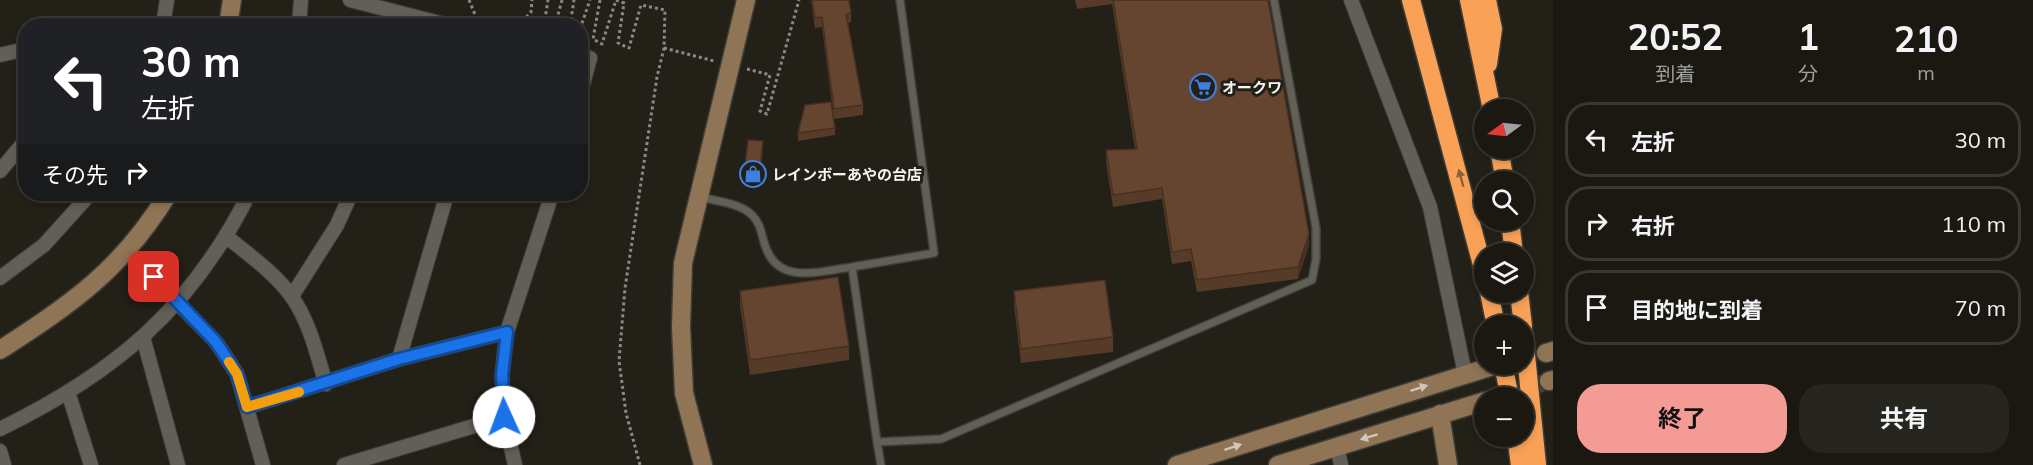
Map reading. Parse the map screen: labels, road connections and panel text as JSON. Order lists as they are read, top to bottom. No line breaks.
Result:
{"places":{"supermarket":["オークワ"],"shop":["レインボーあやの台店"]},"north":"left","page":{"eta":["20:52","到着","1","分","210","m"],"turn":["30 m","左折"],"map_buttons":["+","−"],"list":[{"name":"左折","value":"30 m"},{"name":"右折","value":"110 m"},{"name":"目的地に到着","value":"70 m"}],"then":"その先","buttons":["終了","共有"]}}
